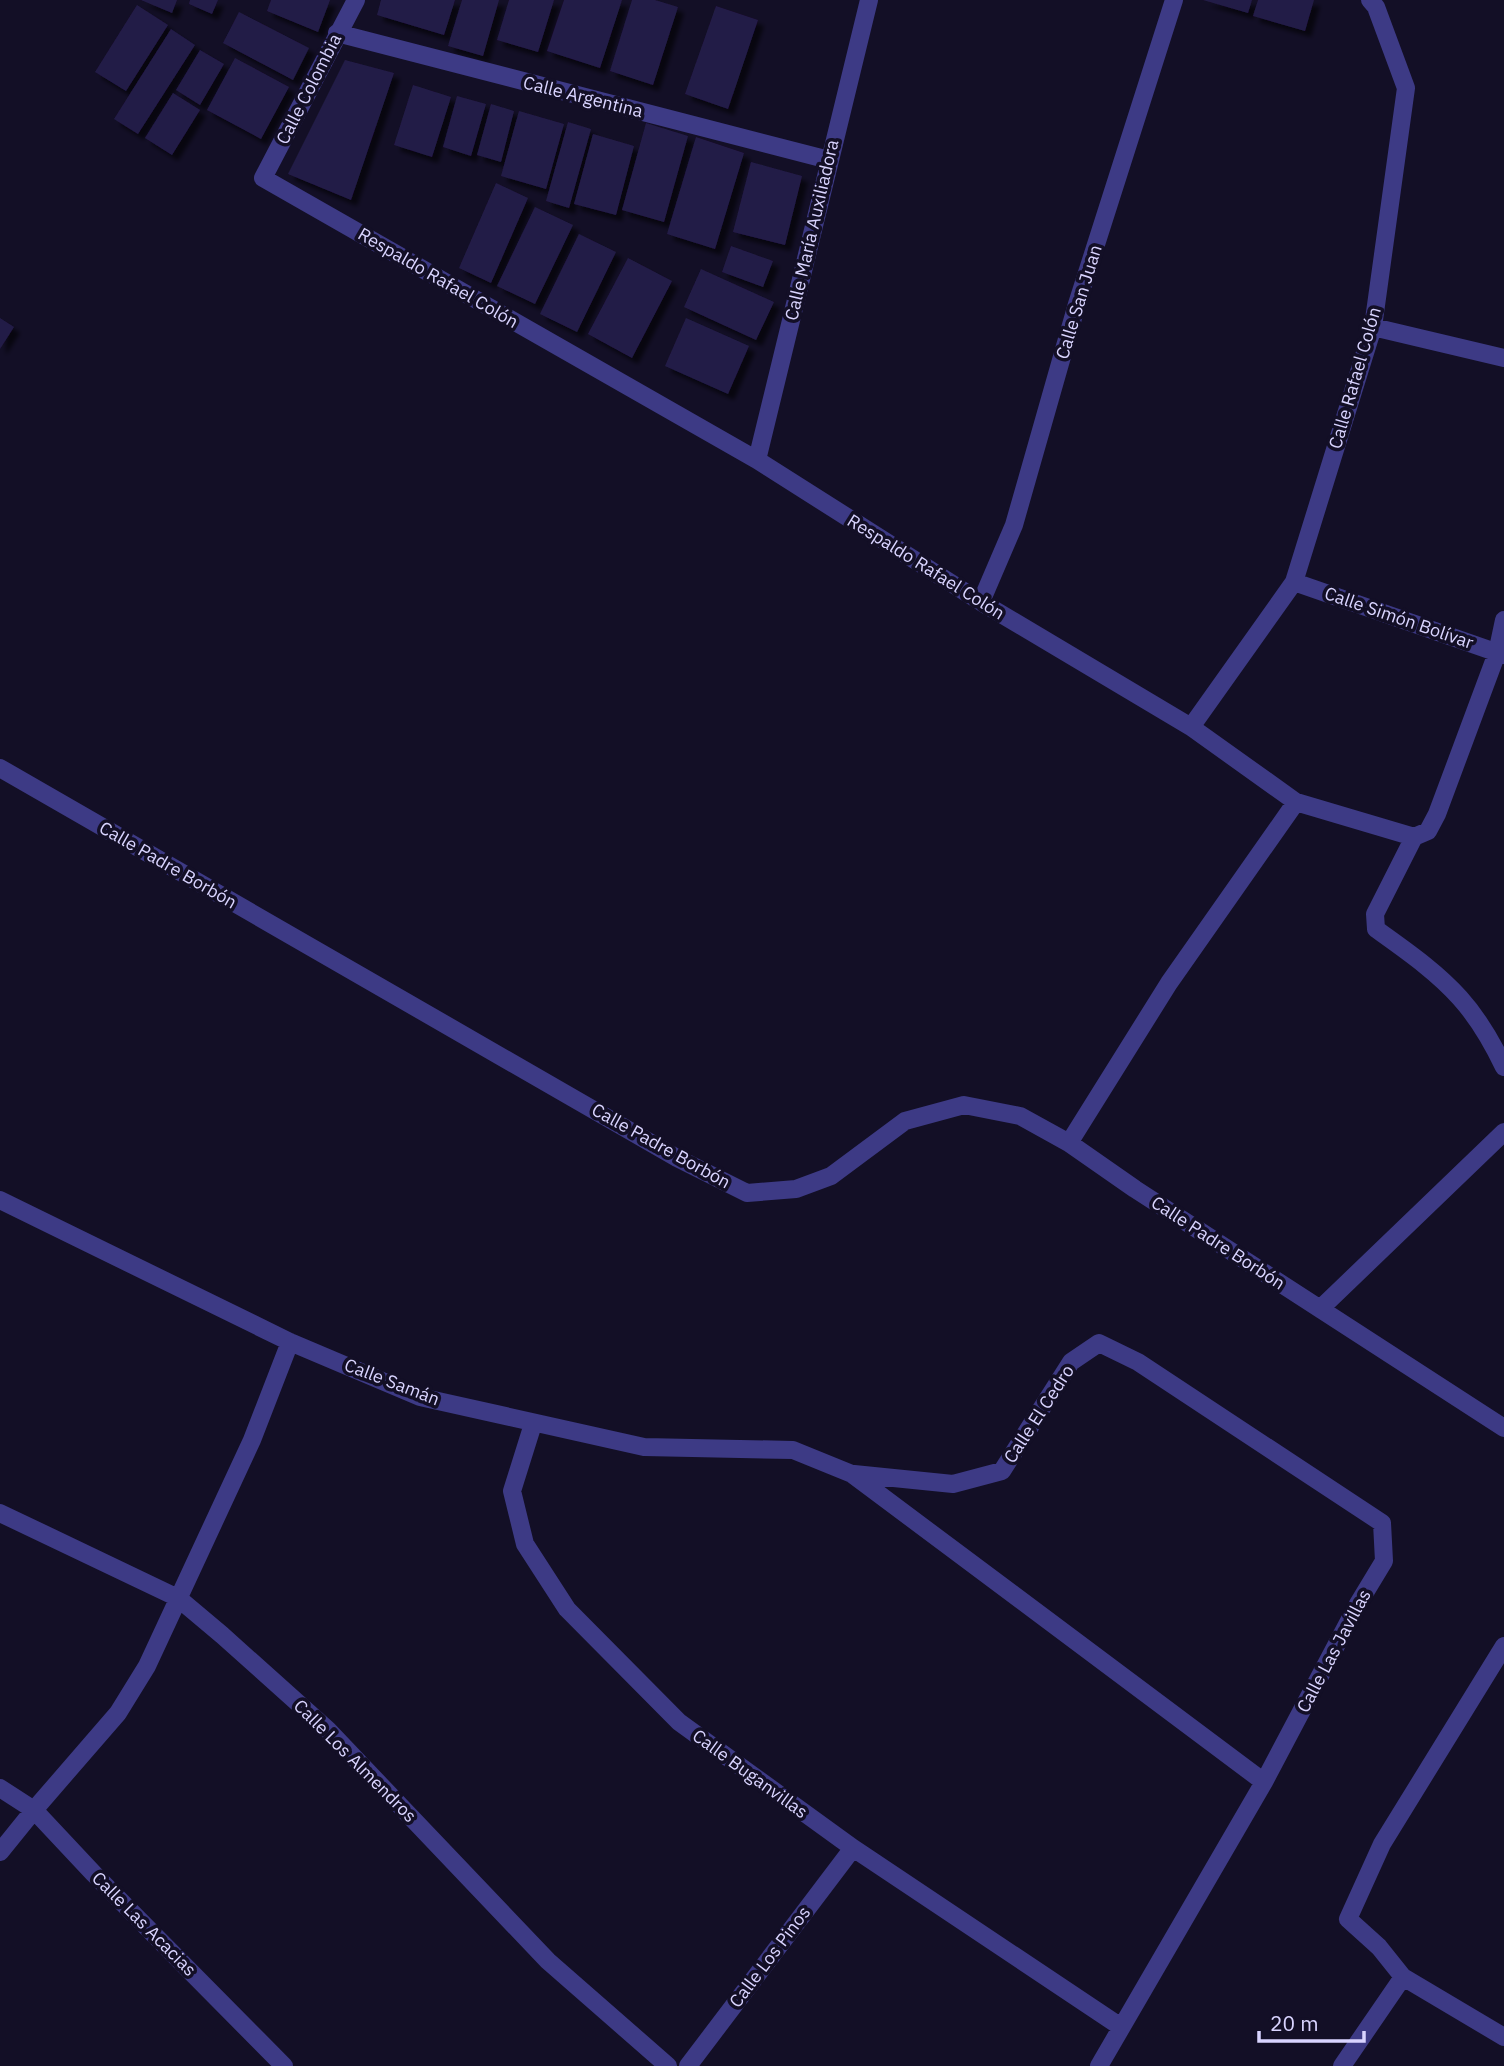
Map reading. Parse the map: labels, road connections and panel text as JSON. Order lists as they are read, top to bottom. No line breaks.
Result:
{"streets":{"street":["Calle Colombia","Calle Argentina","Calle María Auxiliadora","Respaldo Rafael Colón","Calle San Juan","Calle Rafael Colón","Calle Simón Bolívar","Calle Padre Borbón","Calle Samán","Calle El Cedro","Calle Las Javillas","Calle Los Almendros","Calle Buganvillas","Calle Las Acacias","Calle Los Pinos"]},"crossings":[["Calle Colombia","Calle Argentina"],["Calle Colombia","Respaldo Rafael Colón"],["Calle Argentina","Calle María Auxiliadora"],["Calle María Auxiliadora","Respaldo Rafael Colón"],["Respaldo Rafael Colón","Calle San Juan"],["Respaldo Rafael Colón","Calle Rafael Colón"],["Calle Rafael Colón","Calle Simón Bolívar"],["Calle Samán","Calle El Cedro"],["Calle Samán","Calle Buganvillas"],["Calle El Cedro","Calle Las Javillas"],["Calle Las Javillas","Calle Buganvillas"],["Calle Buganvillas","Calle Los Pinos"]],"scale_bar":"20 m"}
